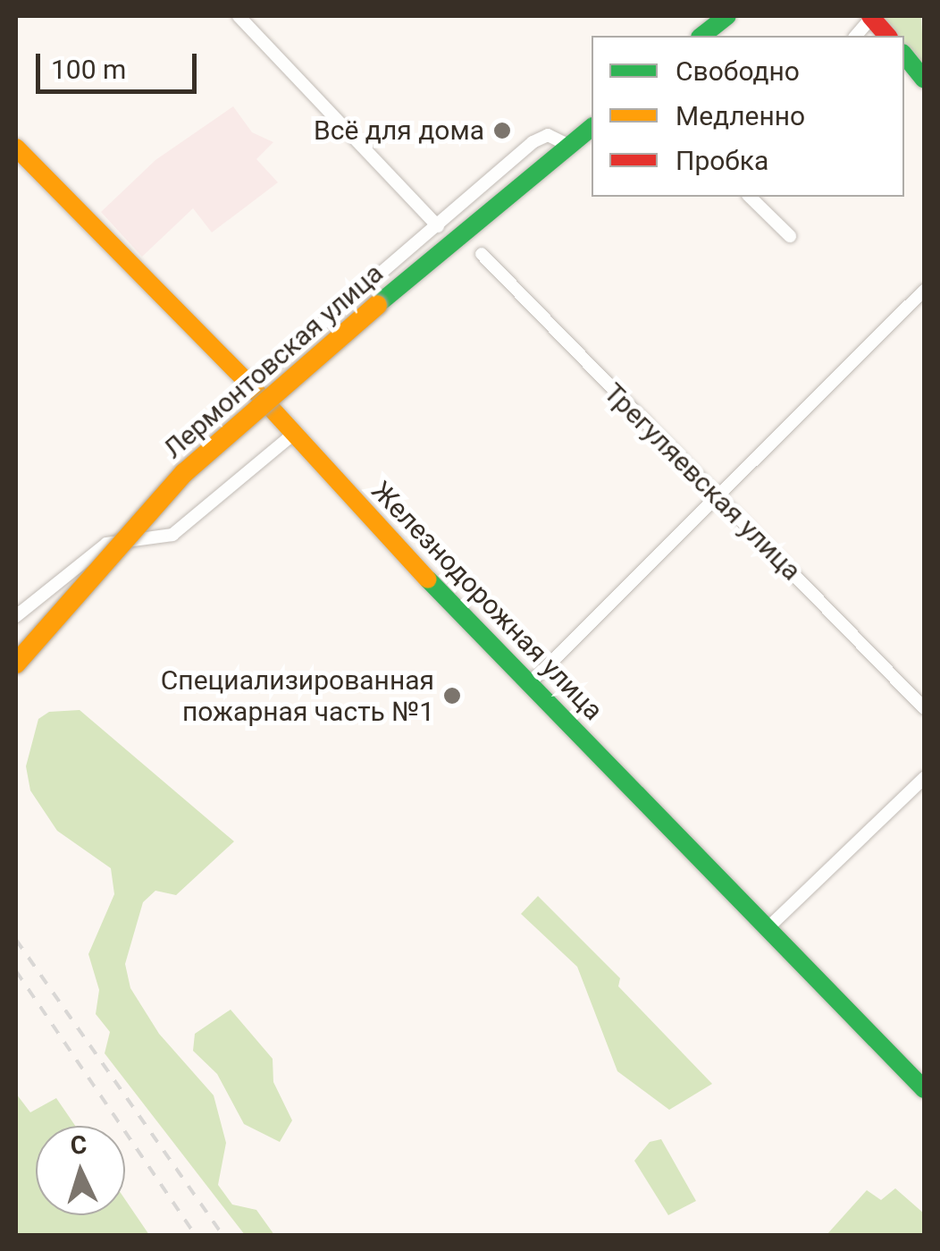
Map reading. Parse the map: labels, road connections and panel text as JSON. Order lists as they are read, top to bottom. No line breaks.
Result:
{"streets":{"street":["Лермонтовская улица","Трегуляевская улица","Железнодорожная улица"]},"places":["Всё для дома","Специализированная пожарная часть №1"],"legend":["Свободно","Медленно","Пробка"],"scale_bar":"100 m","north":"top"}
